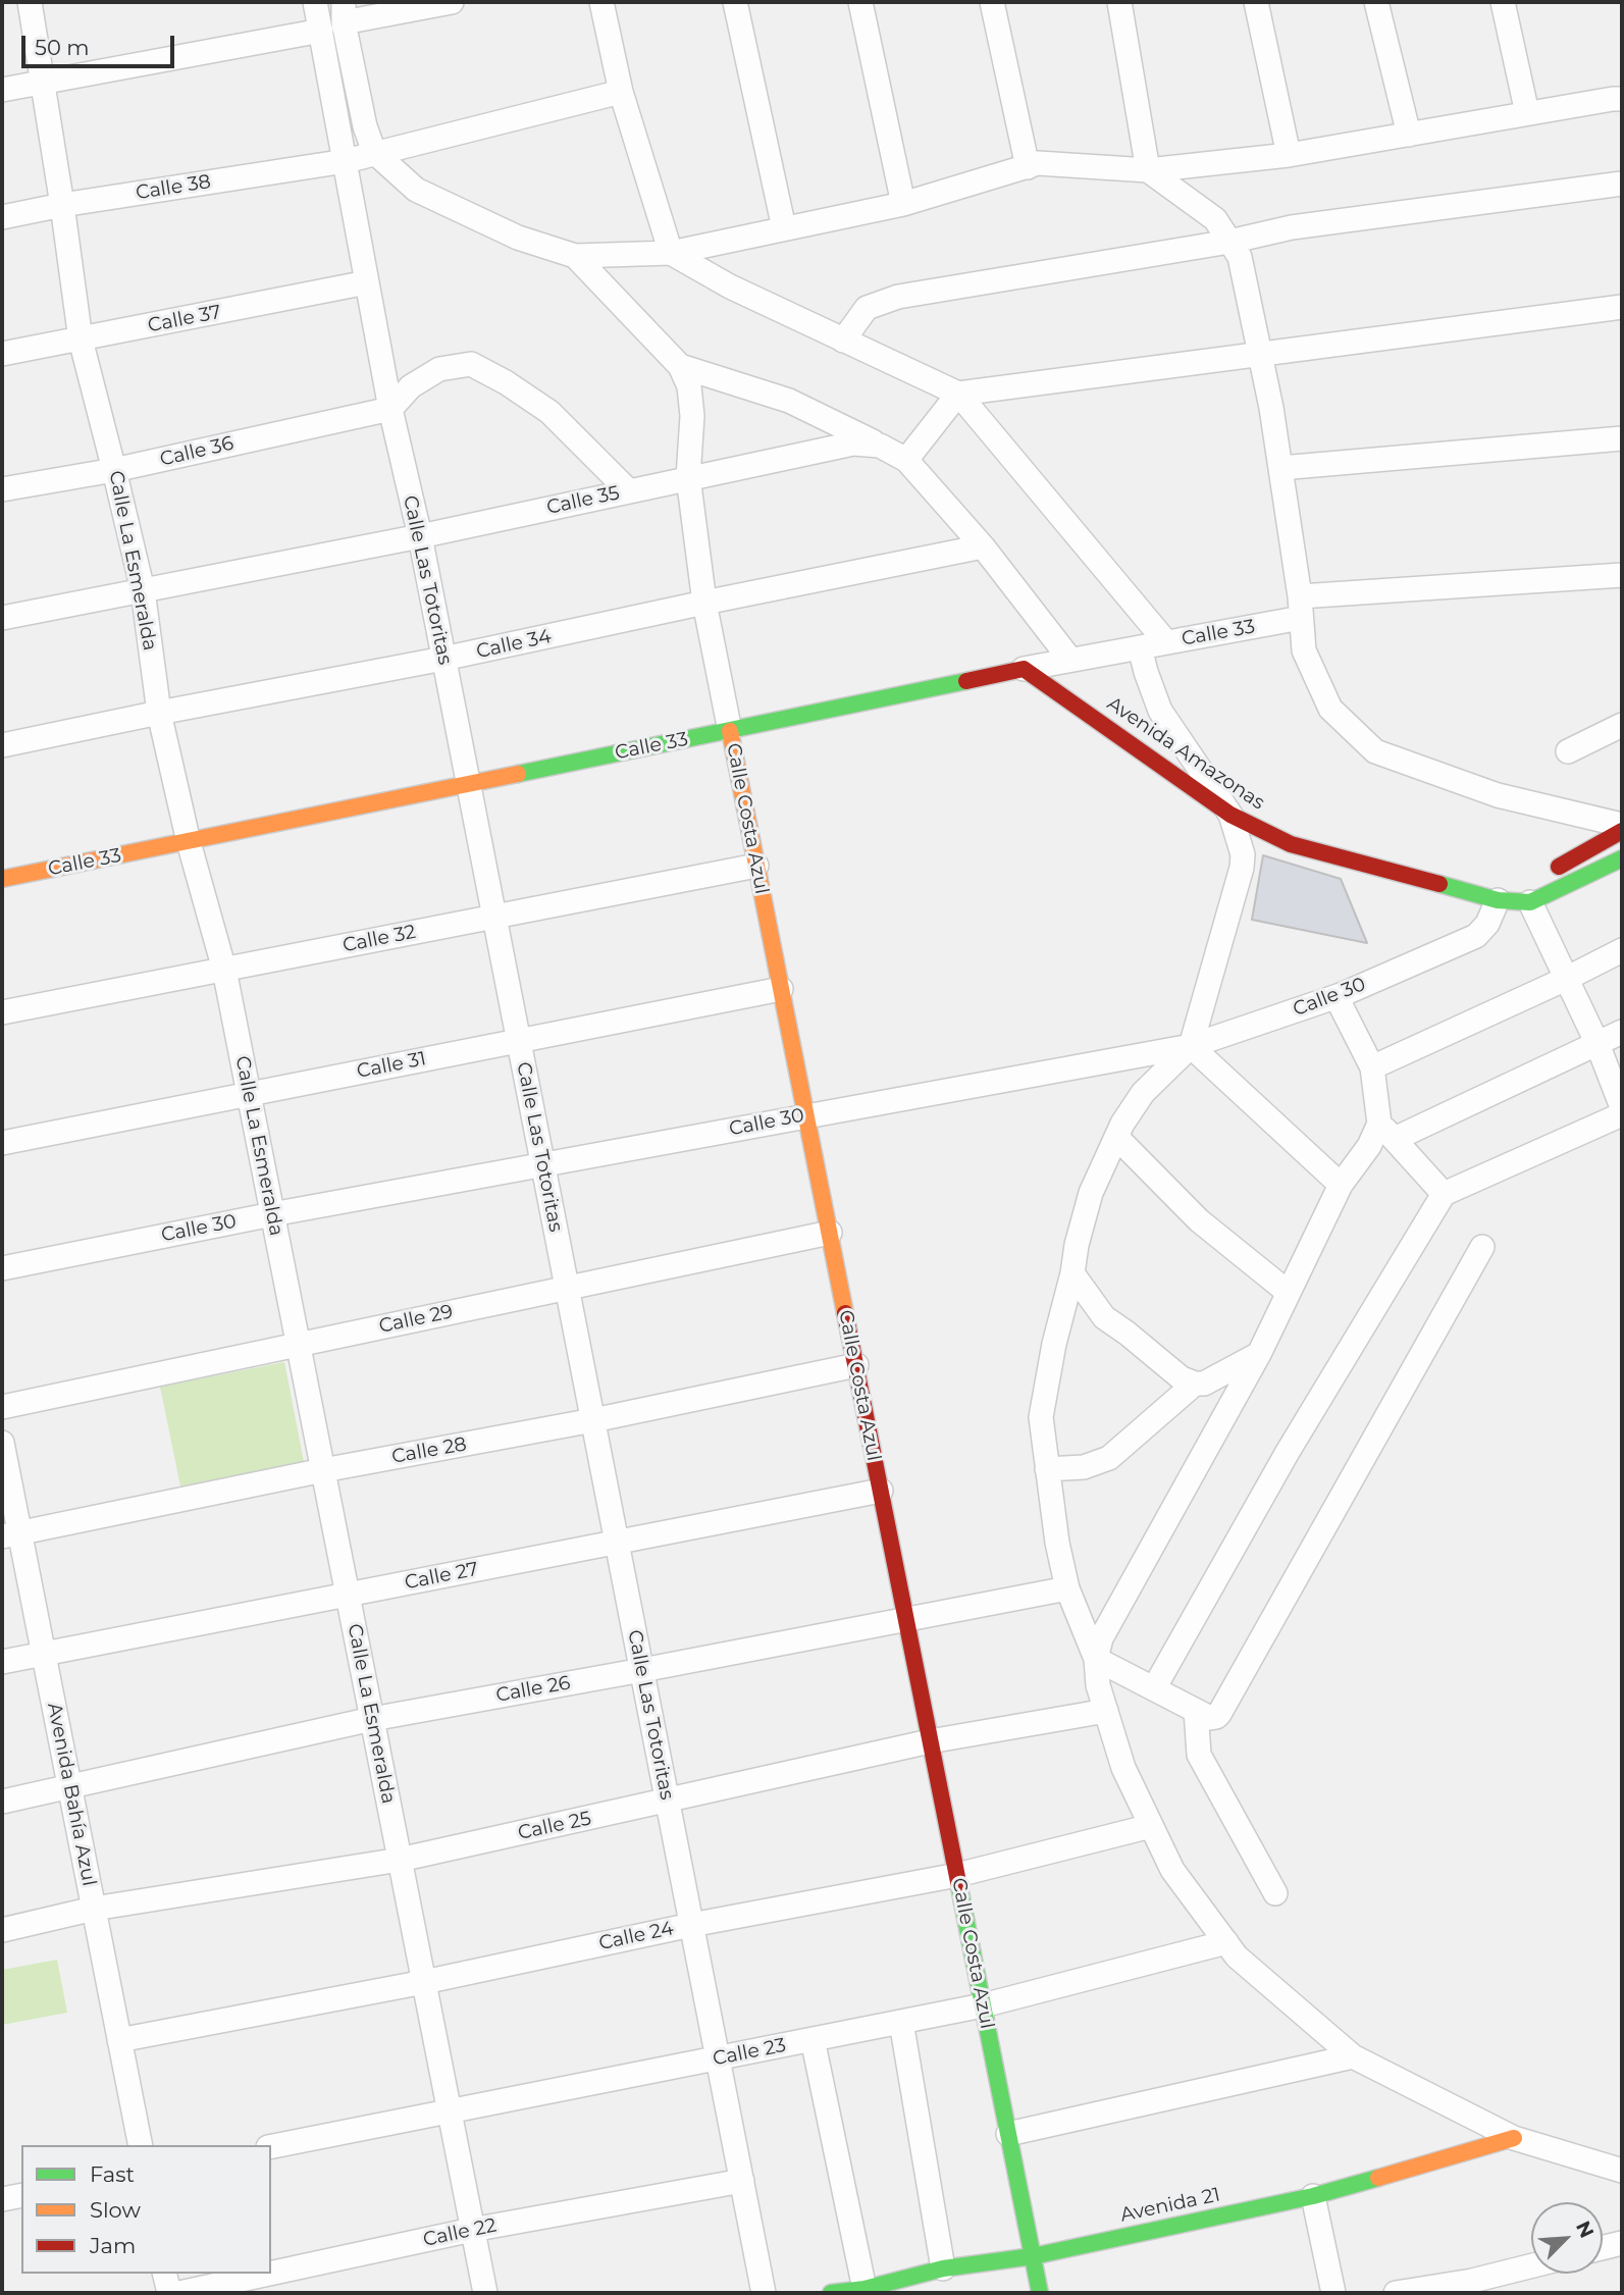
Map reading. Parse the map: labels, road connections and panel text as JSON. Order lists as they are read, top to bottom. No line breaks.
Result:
{"streets":{"street":["Calle 38","Calle 37","Calle 36","Calle 35","Calle La Esmeralda","Calle Las Totoritas","Calle 33","Calle 34","Avenida Amazonas","Calle Costa Azul","Calle 32","Calle 30","Calle 31","Calle 29","Calle 28","Calle 27","Calle 26","Avenida Bahía Azul","Calle 25","Calle 24","Calle 23","Avenida 21","Calle 22"]},"crossings":[["Calle 38","Calle La Esmeralda"],["Calle 38","Calle Las Totoritas"],["Calle 37","Calle La Esmeralda"],["Calle 37","Calle Las Totoritas"],["Calle 36","Calle La Esmeralda"],["Calle 36","Calle Las Totoritas"],["Calle 35","Calle La Esmeralda"],["Calle 35","Calle Las Totoritas"],["Calle 35","Calle Costa Azul"],["Calle La Esmeralda","Calle 33"],["Calle La Esmeralda","Calle 34"],["Calle La Esmeralda","Calle 32"],["Calle La Esmeralda","Calle 30"],["Calle La Esmeralda","Calle 31"],["Calle La Esmeralda","Calle 29"],["Calle La Esmeralda","Calle 28"],["Calle La Esmeralda","Calle 27"],["Calle La Esmeralda","Calle 26"],["Calle La Esmeralda","Calle 25"],["Calle La Esmeralda","Calle 24"],["Calle La Esmeralda","Calle 23"],["Calle La Esmeralda","Calle 22"],["Calle Las Totoritas","Calle 33"],["Calle Las Totoritas","Calle 34"],["Calle Las Totoritas","Calle 32"],["Calle Las Totoritas","Calle 30"],["Calle Las Totoritas","Calle 31"],["Calle Las Totoritas","Calle 29"],["Calle Las Totoritas","Calle 28"],["Calle Las Totoritas","Calle 27"],["Calle Las Totoritas","Calle 26"],["Calle Las Totoritas","Calle 25"],["Calle Las Totoritas","Calle 24"],["Calle Las Totoritas","Calle 23"],["Calle Las Totoritas","Calle 22"],["Calle 33","Avenida Amazonas"],["Calle 33","Calle Costa Azul"],["Calle 34","Calle Costa Azul"],["Avenida Amazonas","Calle 30"],["Calle Costa Azul","Calle 32"],["Calle Costa Azul","Calle 30"],["Calle Costa Azul","Calle 31"],["Calle Costa Azul","Calle 29"],["Calle Costa Azul","Calle 28"],["Calle Costa Azul","Calle 27"],["Calle Costa Azul","Calle 26"],["Calle Costa Azul","Calle 25"],["Calle Costa Azul","Calle 24"],["Calle Costa Azul","Calle 23"],["Calle Costa Azul","Avenida 21"],["Calle 28","Avenida Bahía Azul"],["Calle 27","Avenida Bahía Azul"],["Calle 26","Avenida Bahía Azul"],["Avenida Bahía Azul","Calle 25"],["Avenida Bahía Azul","Calle 24"]],"legend":["Fast","Slow","Jam"],"scale_bar":"50 m","north":"top right"}
